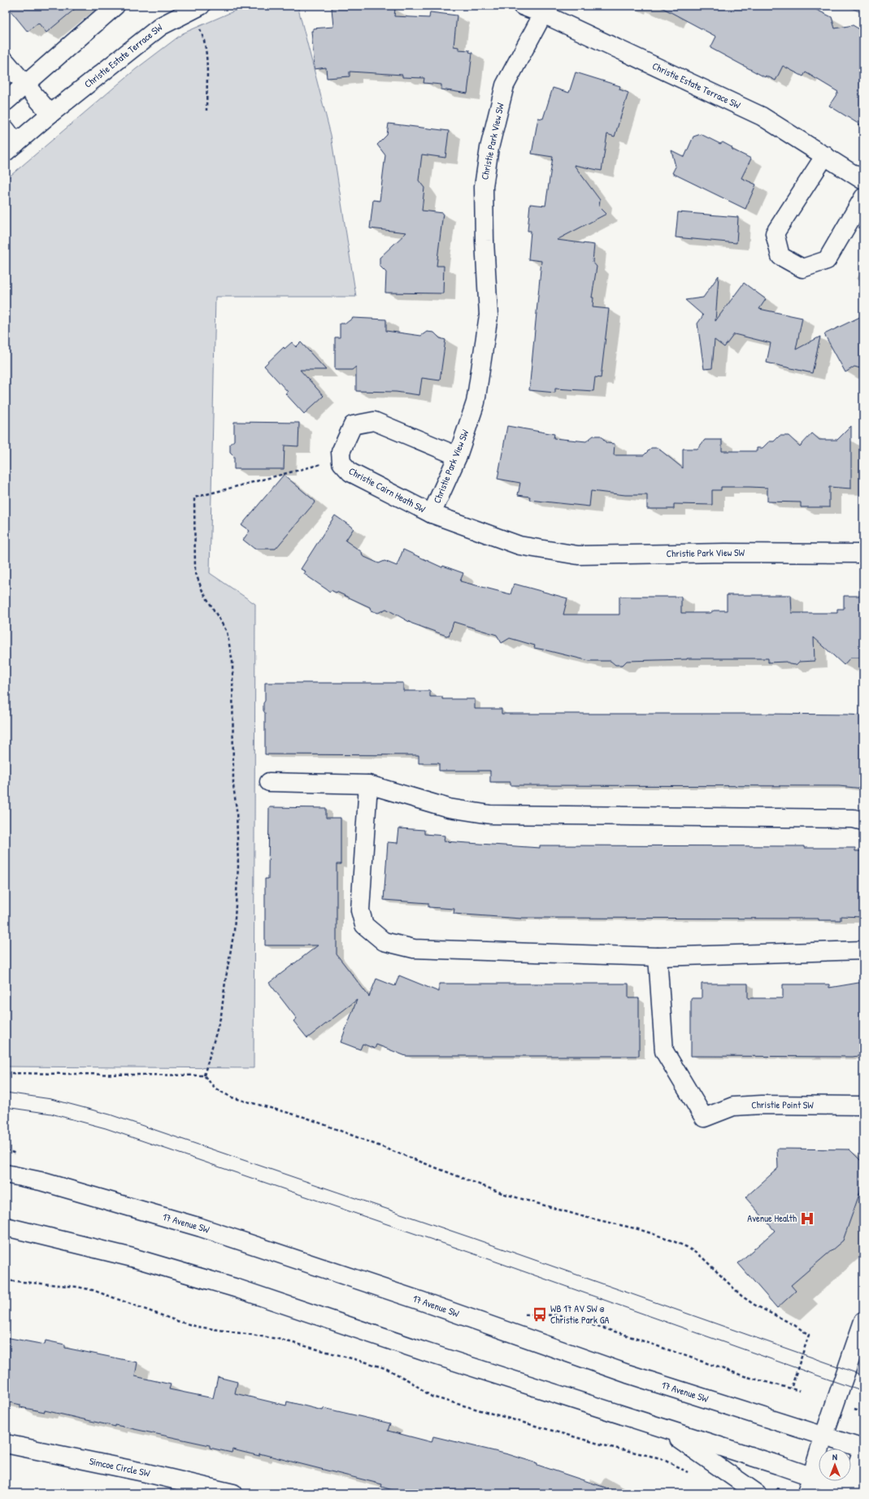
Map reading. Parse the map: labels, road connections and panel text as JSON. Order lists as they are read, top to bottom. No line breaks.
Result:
{"streets":{"street":["Christie Estate Terrace SW","Christie Park View SW","Christie Cairn Heath SW","Christie Point SW","17 Avenue SW","Simcoe Circle SW"]},"crossings":[["Christie Estate Terrace SW","Christie Park View SW"],["Christie Park View SW","Christie Cairn Heath SW"]],"places":{"hospital":["Avenue Health"],"bus stop":["WB 17 AV SW @ Christie Park GA"]},"north":"top"}
